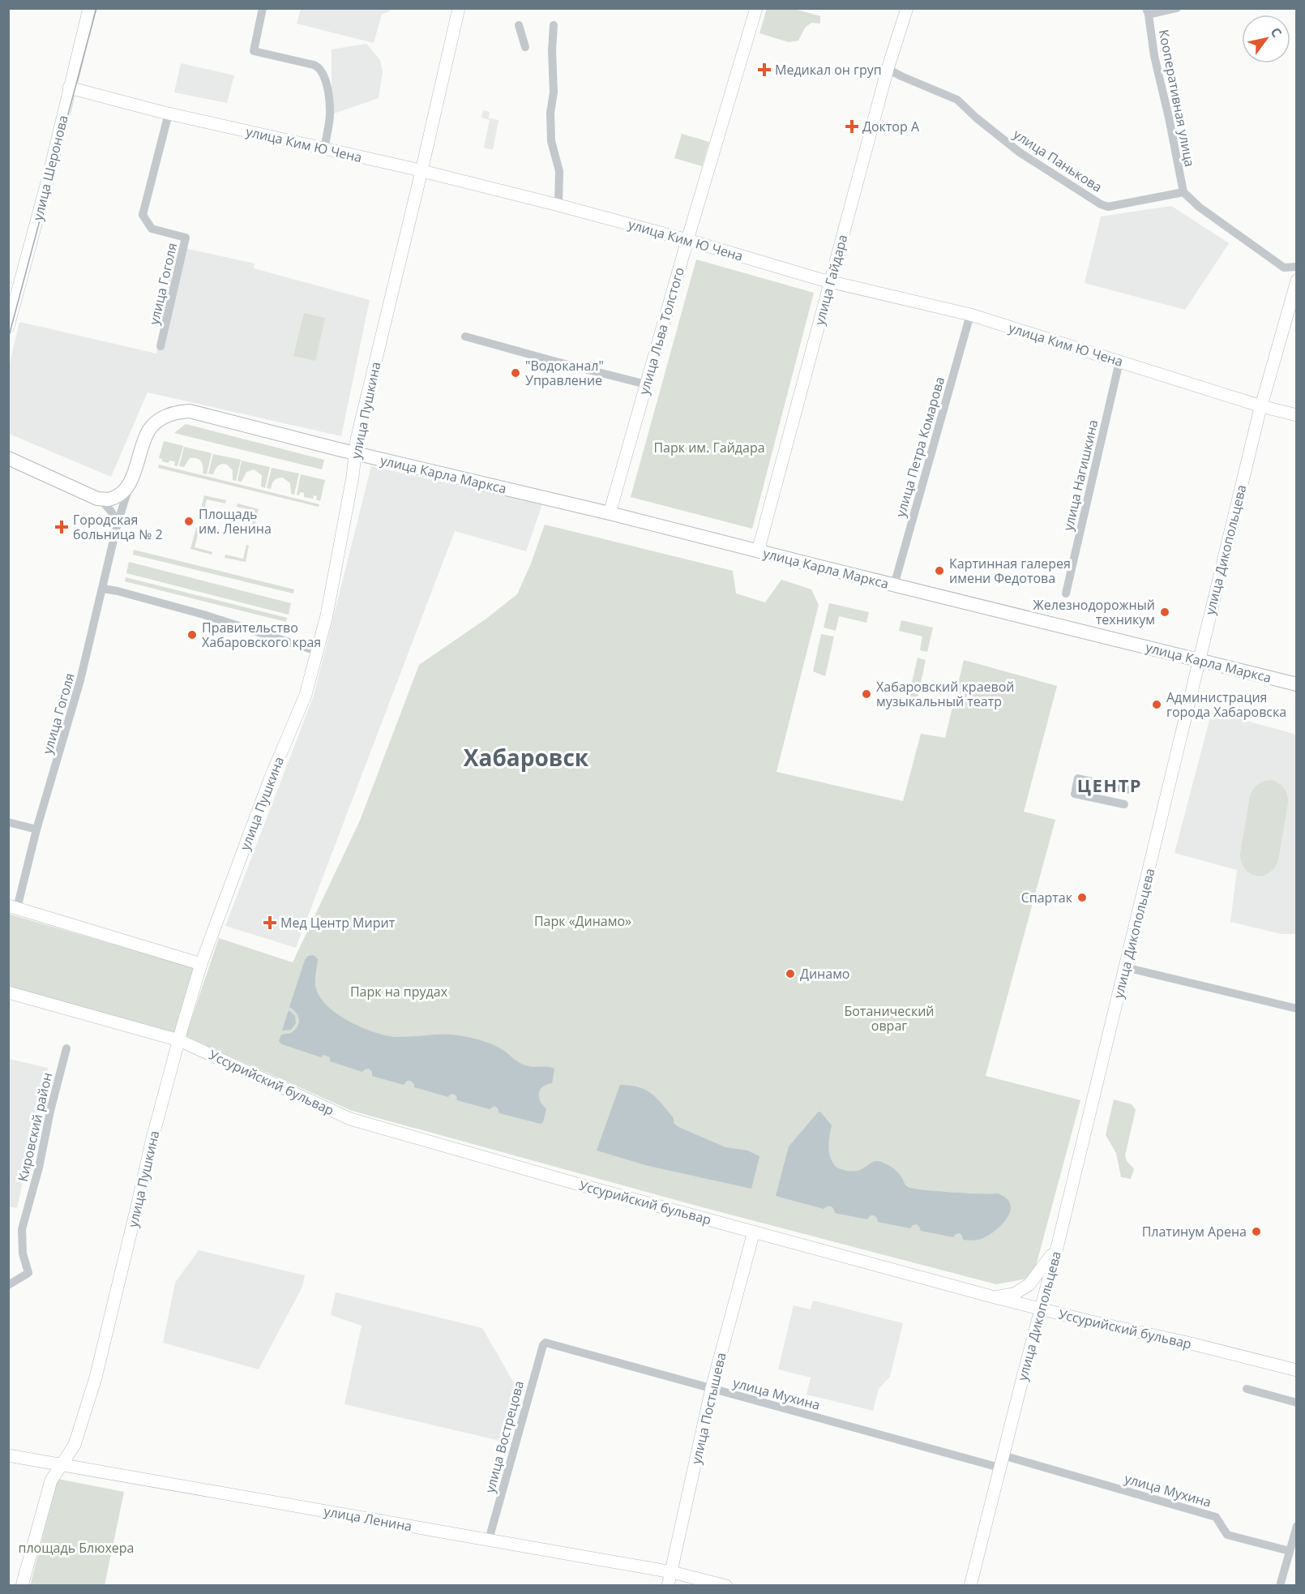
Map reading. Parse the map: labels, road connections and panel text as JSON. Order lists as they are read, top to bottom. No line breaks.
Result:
{"streets":{"main road":["улица Карла Маркса"],"street":["Кооперативная улица","улица Ким Ю Чена","улица Панькова","улица Шеронова","улица Гайдара","улица Гоголя","улица Льва Толстого","улица Пушкина","улица Петра Комарова","улица Нагишкина","улица Дикопольцева","Уссурийский бульвар","Кировский район","улица Мухина","улица Постышева","улица Вострецова","улица Ленина"]},"crossings":[["Кооперативная улица","улица Панькова"],["улица Ким Ю Чена","улица Шеронова"],["улица Ким Ю Чена","улица Гайдара"],["улица Ким Ю Чена","улица Гоголя"],["улица Ким Ю Чена","улица Льва Толстого"],["улица Ким Ю Чена","улица Пушкина"],["улица Ким Ю Чена","улица Петра Комарова"],["улица Ким Ю Чена","улица Нагишкина"],["улица Ким Ю Чена","улица Дикопольцева"],["улица Панькова","улица Гайдара"],["улица Гайдара","улица Карла Маркса"],["улица Гоголя","улица Карла Маркса"],["улица Льва Толстого","улица Карла Маркса"],["улица Пушкина","улица Карла Маркса"],["улица Пушкина","Уссурийский бульвар"],["улица Пушкина","улица Ленина"],["улица Петра Комарова","улица Карла Маркса"],["улица Карла Маркса","улица Дикопольцева"],["улица Дикопольцева","Уссурийский бульвар"],["улица Дикопольцева","улица Мухина"],["Уссурийский бульвар","улица Постышева"],["улица Мухина","улица Постышева"],["улица Мухина","улица Вострецова"],["улица Постышева","улица Ленина"],["улица Вострецова","улица Ленина"]],"districts":["Хабаровск","ЦЕНТР"],"parks":["Парк им. Гайдара","Парк «Динамо»","Парк на прудах","Ботанический овраг","площадь Блюхера"],"places":{"health":["Медикал он груп","Доктор А","Городская больница № 2","Мед Центр Мирит"],"other":["\"Водоканал\" Управление","Площадь им. Ленина","Картинная галерея имени Федотова","Железнодорожный техникум","Правительство Хабаровского края","Хабаровский краевой музыкальный театр","Администрация города Хабаровска","Спартак","Динамо","Платинум Арена"]},"north":"top right"}
